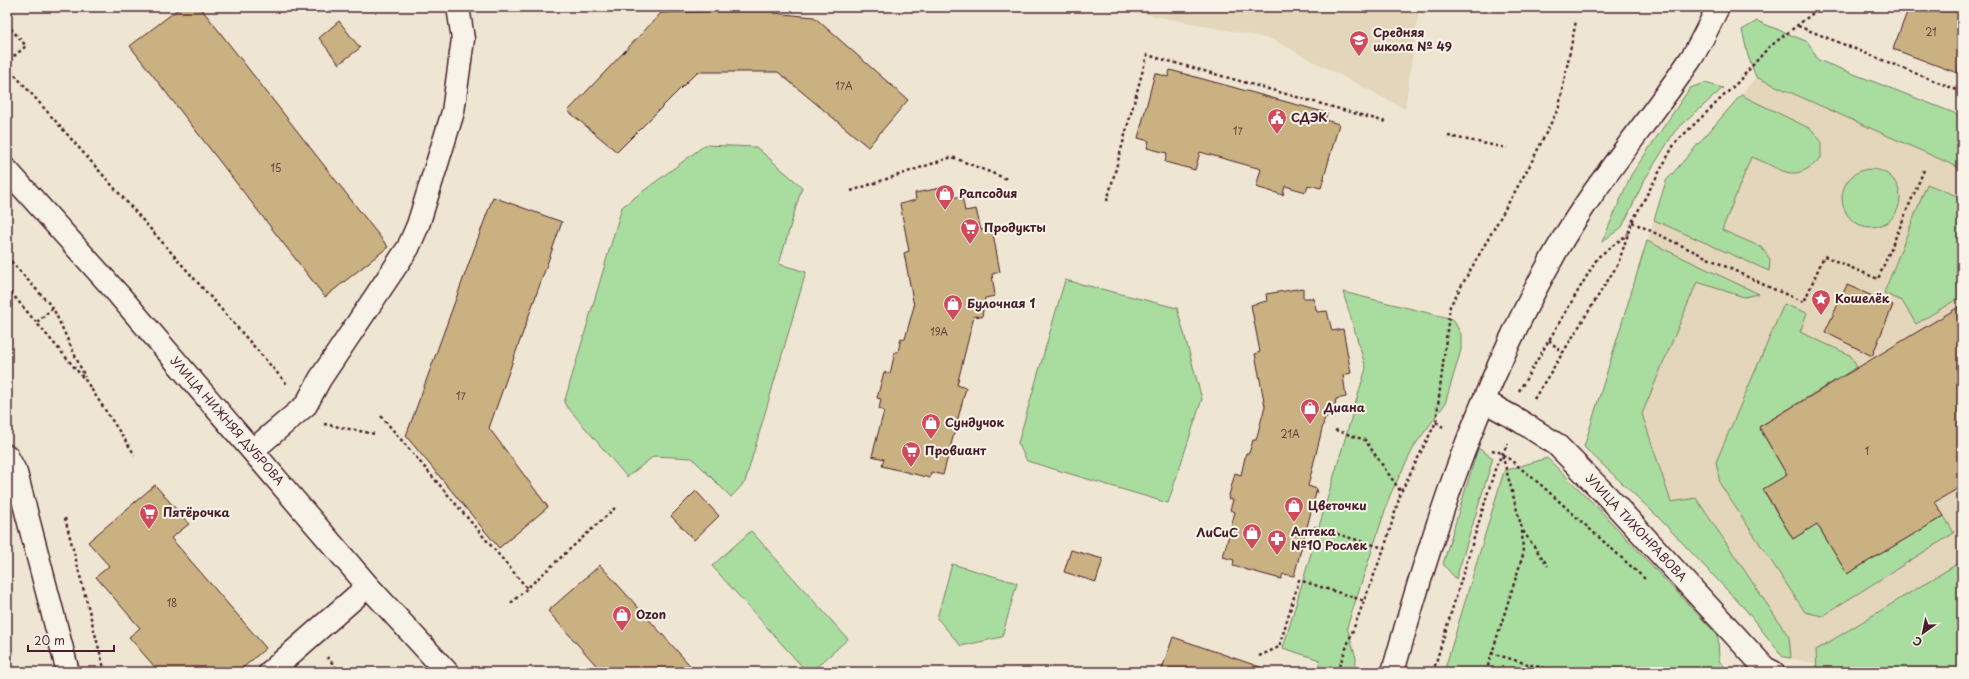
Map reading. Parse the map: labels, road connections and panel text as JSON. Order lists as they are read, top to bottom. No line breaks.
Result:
{"streets":{"street":["УЛИЦА НИЖНЯЯ ДУБРОВА","УЛИЦА ТИХОНРАВОВА"]},"places":{"school or university":["Средняя школа № 49"],"public building":["СДЭК"],"shop":["Рапсодия","Булочная 1","Диана","Сундучок","Цветочки","ЛиСиС","Ozon"],"supermarket":["Продукты","Провиант","Пятёрочка"],"place":["Кошелёк"],"pharmacy":["Аптека №10 Рослек"]},"house_numbers":["21","17А","17","15","19А","17","21А","1","18"],"scale_bar":"20 m","north":"bottom left"}
